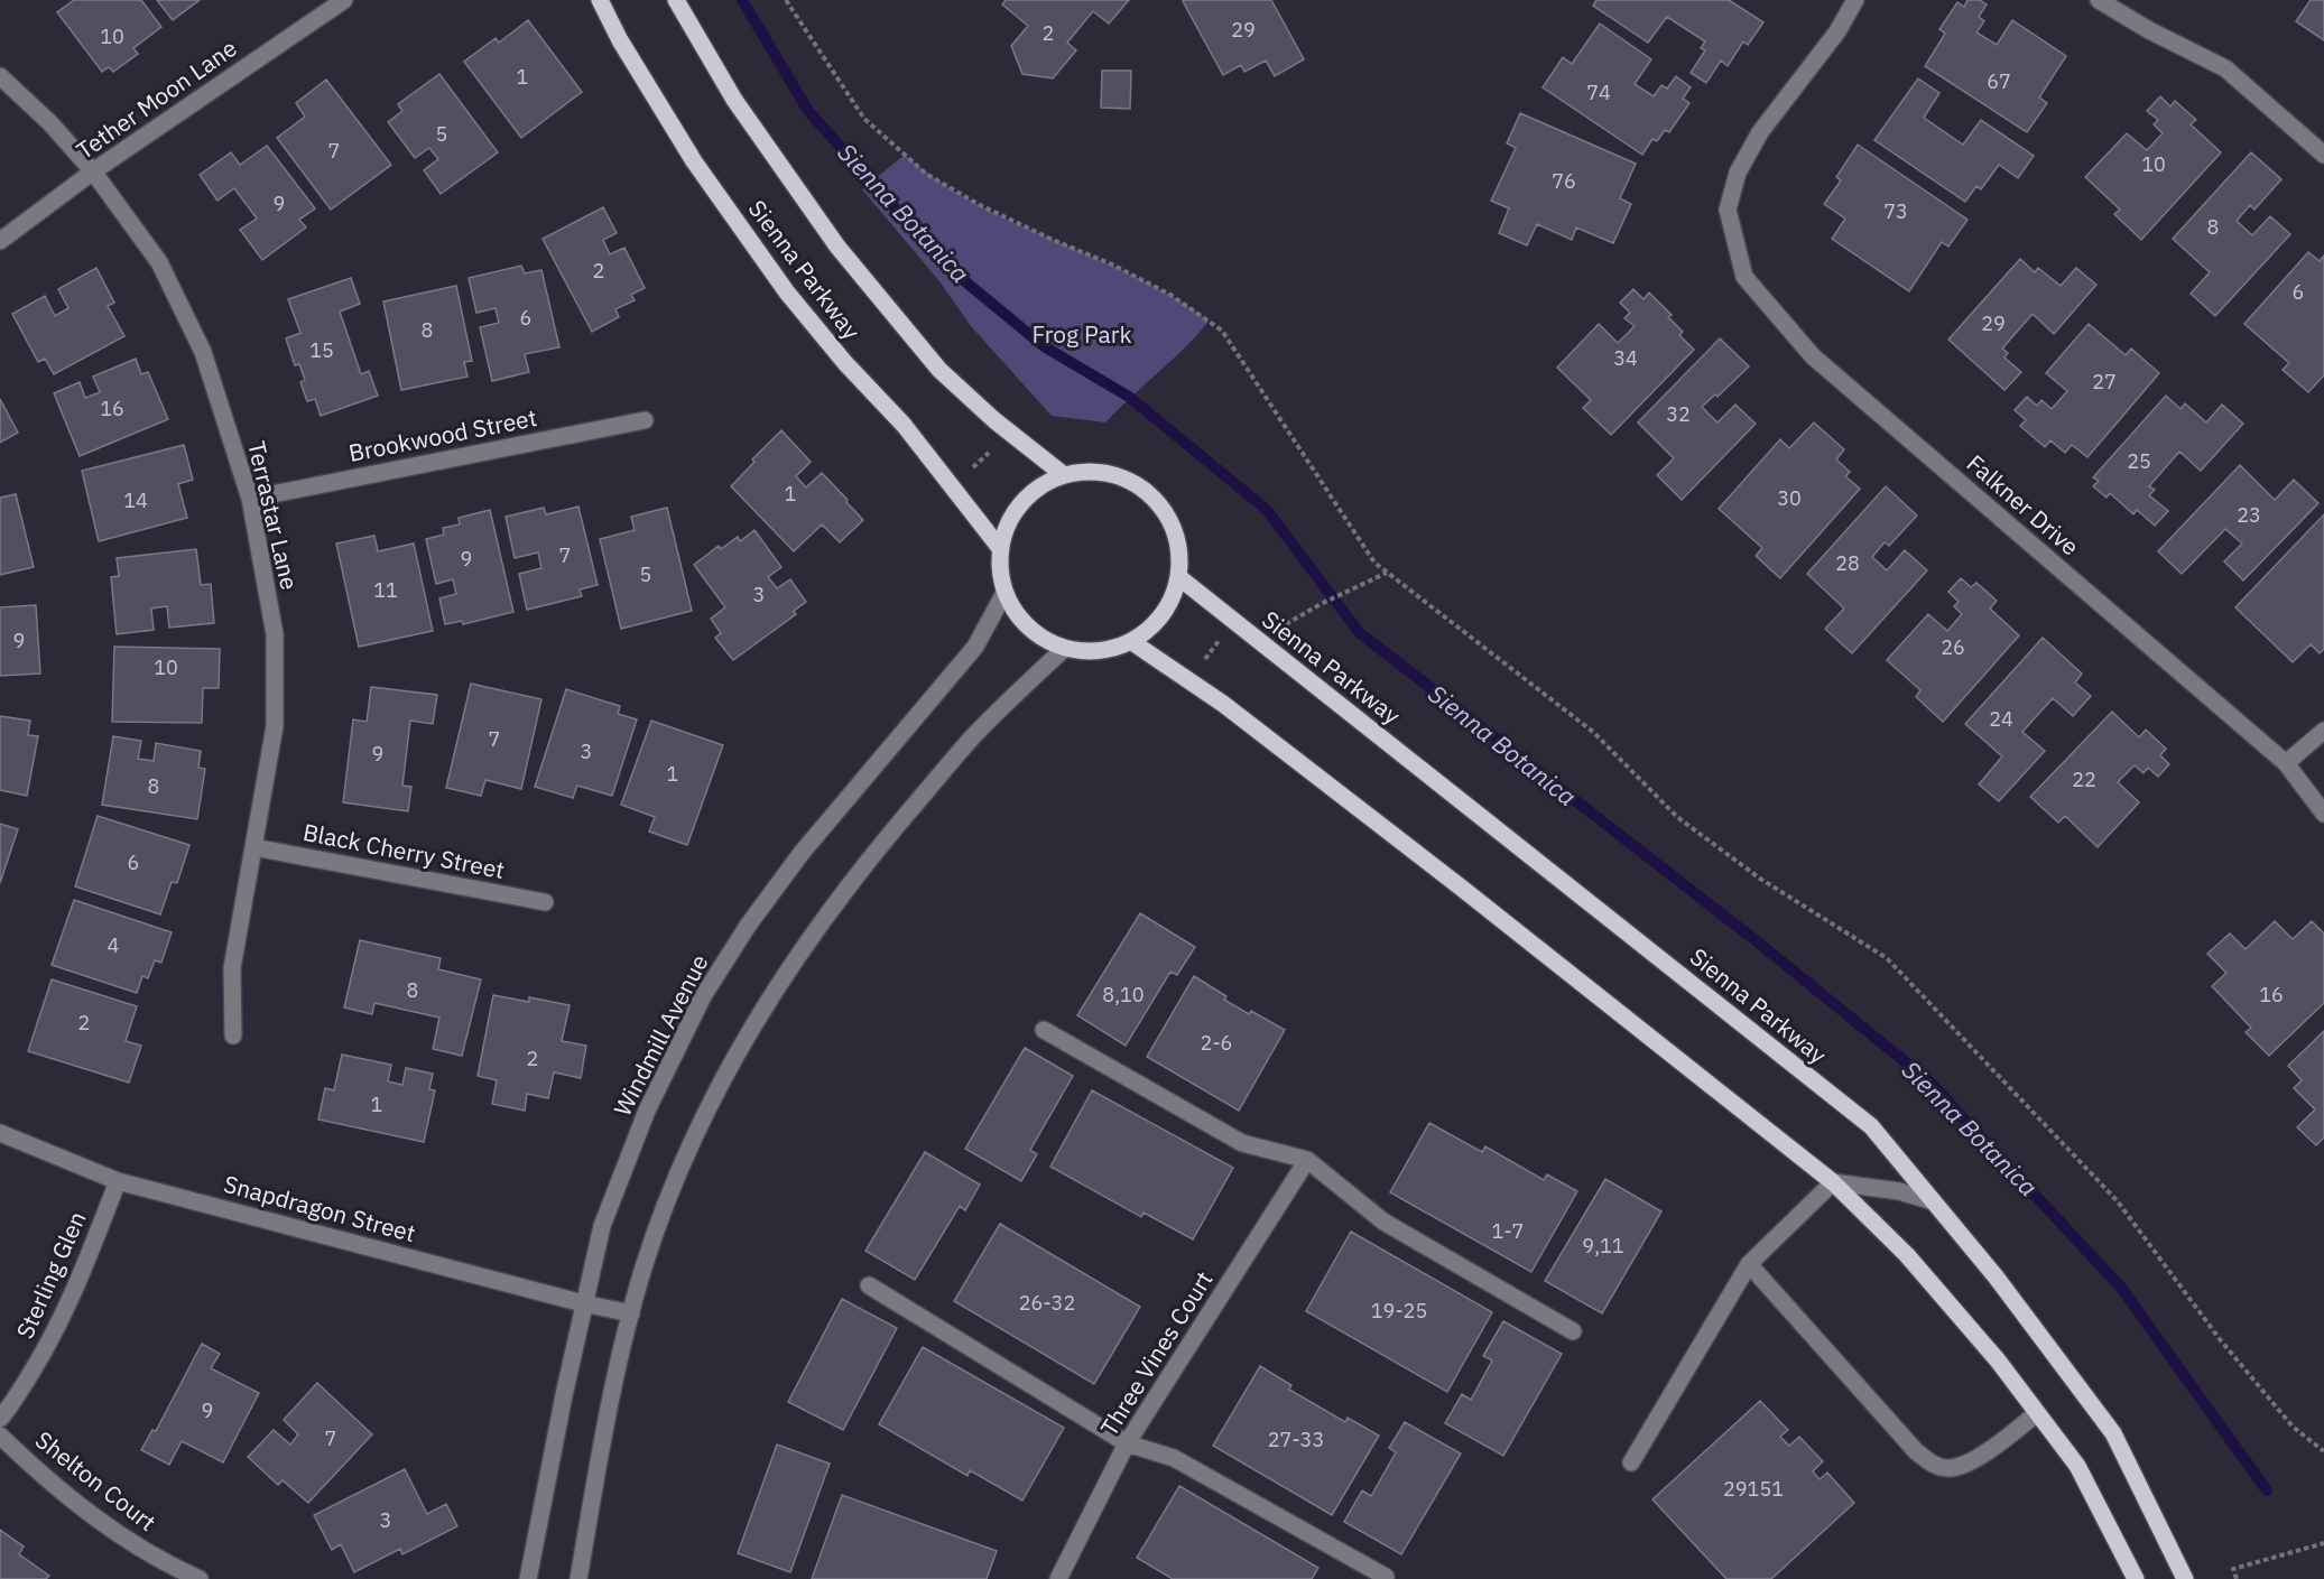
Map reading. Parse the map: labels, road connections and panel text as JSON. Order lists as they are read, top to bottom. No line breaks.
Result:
{"streets":{"main road":["Sienna Parkway"],"street":["Tether Moon Lane","Brookwood Street","Falkner Drive","Terrastar Lane","Black Cherry Street","Windmill Avenue","Snapdragon Street","Sterling Glen","Three Vines Court","Shelton Court"]},"crossings":[["Tether Moon Lane","Terrastar Lane"],["Sienna Parkway","Windmill Avenue"],["Brookwood Street","Terrastar Lane"],["Terrastar Lane","Black Cherry Street"],["Windmill Avenue","Snapdragon Street"],["Snapdragon Street","Sterling Glen"]],"water":["Sienna Botanica"],"parks":["Frog Park"],"house_numbers":["29","2","10","1","67","74","5","7","10","76","9","73","8","2","6","6","29","8","15","34","27","16","32","25","1","30","14","23","7","9","28","5","11","3","9","26","10","24","7","3","9","1","22","8","6","4","8","8,10","16","2","2-6","2","1","1-7","9,11","26-32","19-25","9","7","27-33","29151","3"]}
